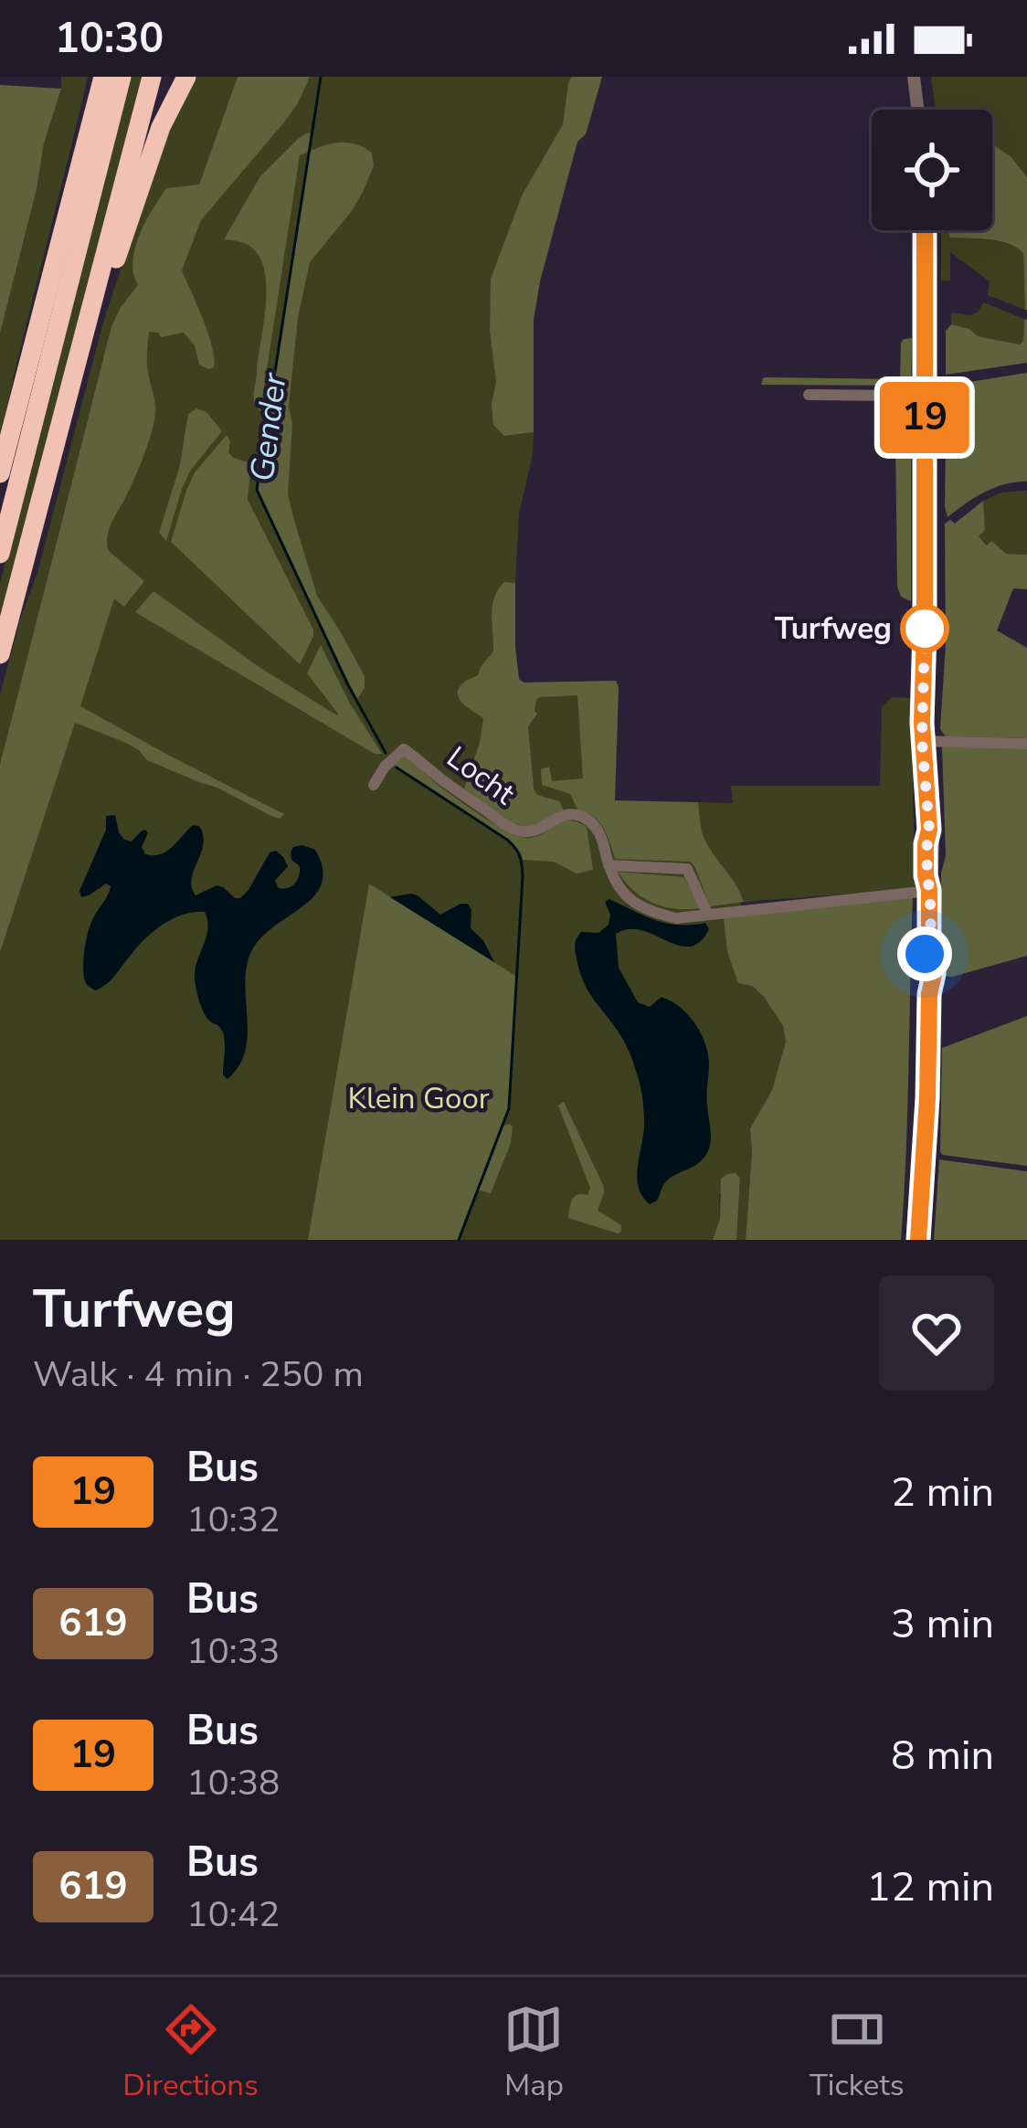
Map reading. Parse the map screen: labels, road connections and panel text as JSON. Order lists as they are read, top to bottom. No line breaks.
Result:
{"streets":{"street":["Locht"]},"water":["Gender"],"parks":["Klein Goor"],"places":["Turfweg"],"lines":["bus line 19"],"page":{"status":"10:30","on_map":"19","heading":["Turfweg","Walk · 4 min · 250 m"],"list":[{"mark":"19","name":"Bus","note":"10:32","value":"2 min"},{"mark":"619","name":"Bus","note":"10:33","value":"3 min"},{"mark":"19","name":"Bus","note":"10:38","value":"8 min"},{"mark":"619","name":"Bus","note":"10:42","value":"12 min"}],"tabs":["Directions","Map","Tickets"]}}
